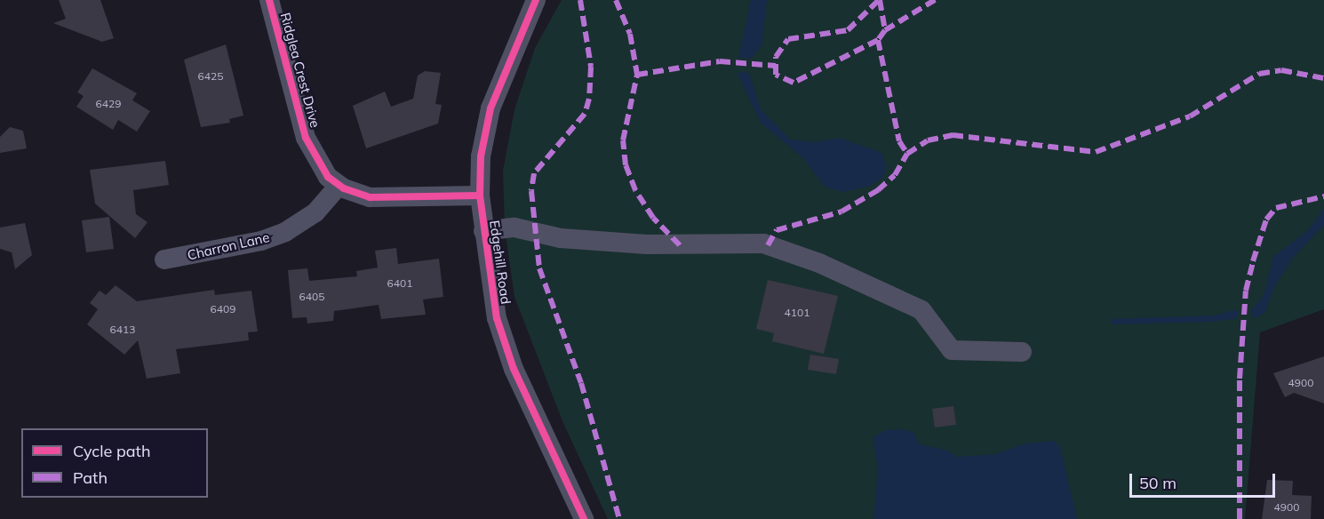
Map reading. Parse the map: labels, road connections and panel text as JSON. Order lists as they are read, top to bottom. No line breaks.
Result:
{"streets":{"street":["Ridglea Crest Drive","Charron Lane","Edgehill Road"]},"crossings":[["Ridglea Crest Drive","Charron Lane"],["Ridglea Crest Drive","Edgehill Road"]],"house_numbers":["6425","6429","6401","6405","6409","4101","6413","4900","4900"],"legend":["Cycle path","Path"],"scale_bar":"50 m"}
